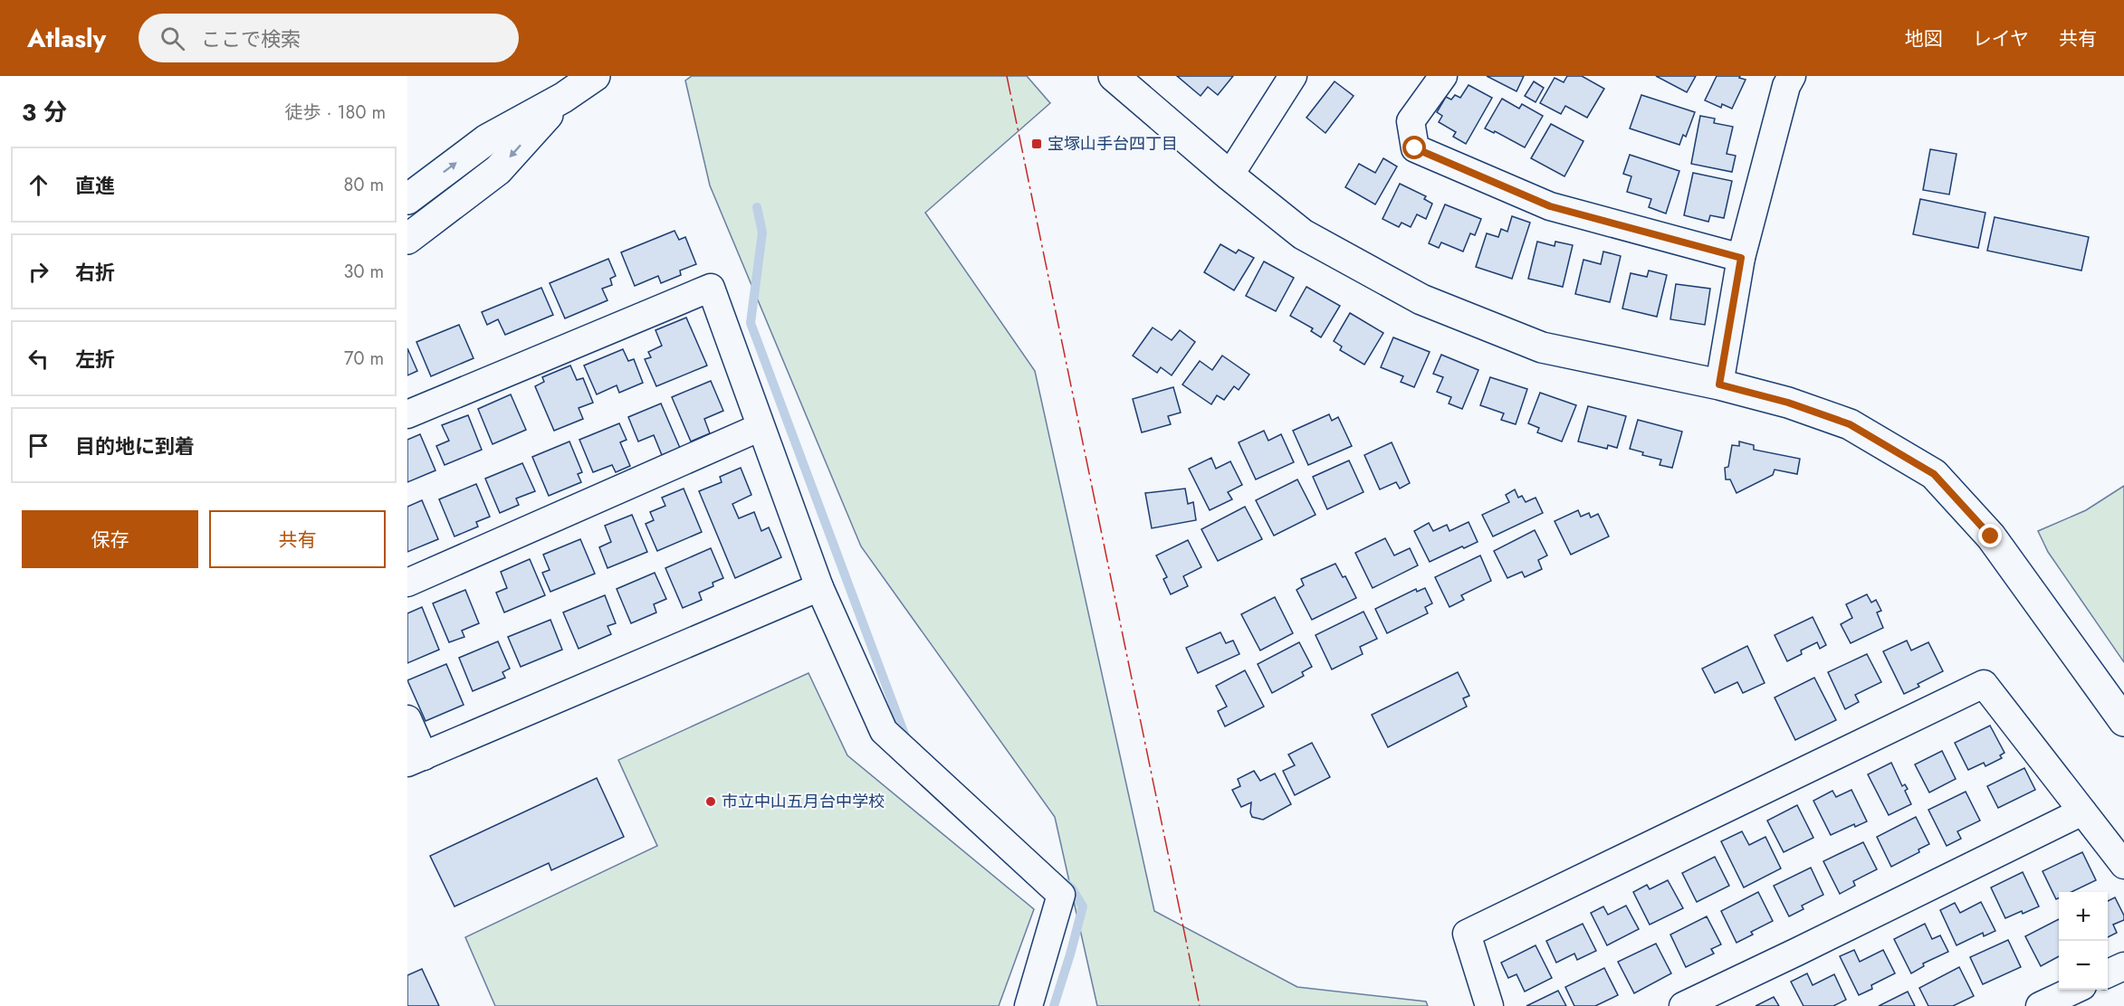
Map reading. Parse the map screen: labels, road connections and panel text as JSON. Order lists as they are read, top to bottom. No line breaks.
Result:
{"places":{"transit":["宝塚山手台四丁目"],"other":["市立中山五月台中学校"]},"page":{"header":"Atlasly","search":"ここで検索","nav":["地図","レイヤ","共有"],"heading":["3 分","徒歩 · 180 m"],"list":[["直進","80 m"],["右折","30 m"],["左折","70 m"],"目的地に到着"],"buttons":["保存","共有"],"map_buttons":["+","−"]}}
